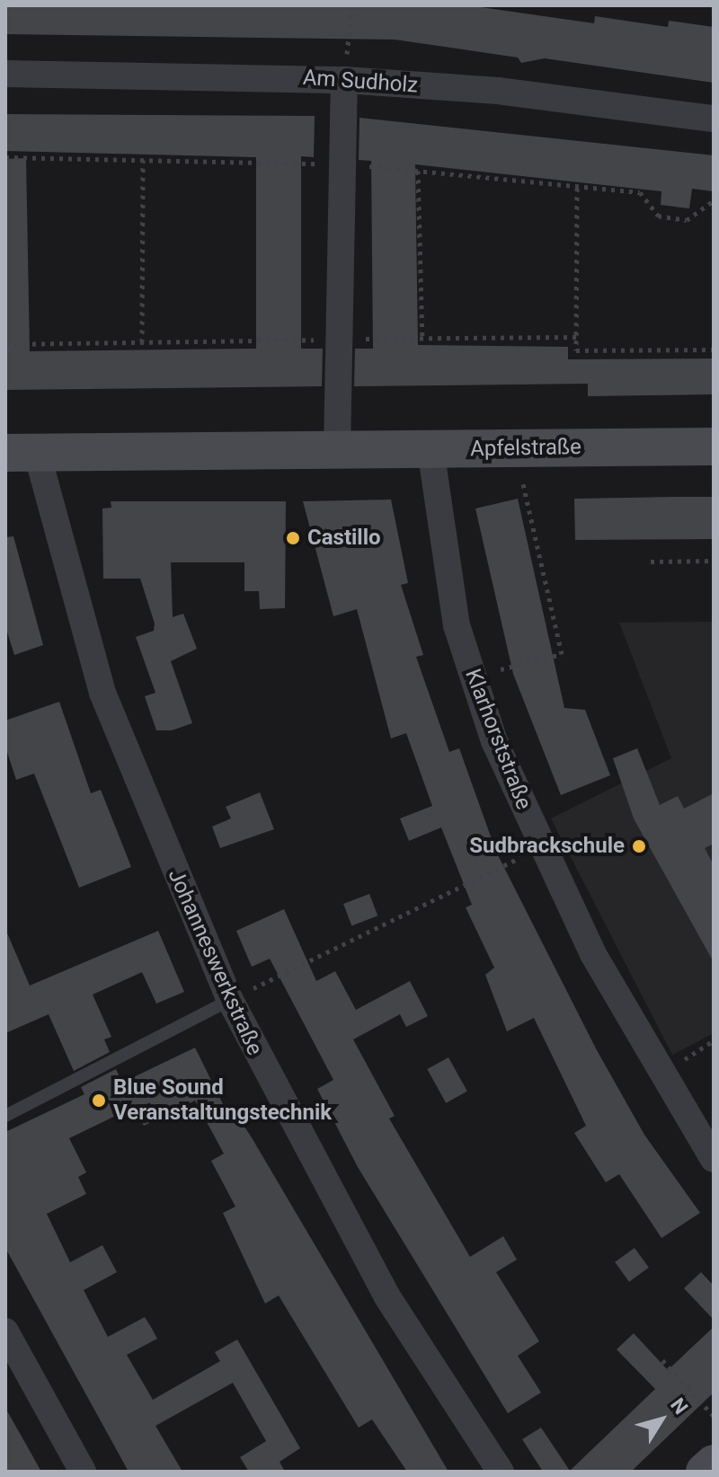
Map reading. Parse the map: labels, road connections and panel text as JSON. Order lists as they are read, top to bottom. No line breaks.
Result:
{"streets":{"street":["Am Sudholz","Apfelstraße","Klarhorststraße","Johanneswerkstraße"]},"crossings":[["Apfelstraße","Klarhorststraße"],["Apfelstraße","Johanneswerkstraße"]],"places":["Castillo","Sudbrackschule","Blue Sound Veranstaltungstechnik"],"north":"top right"}
